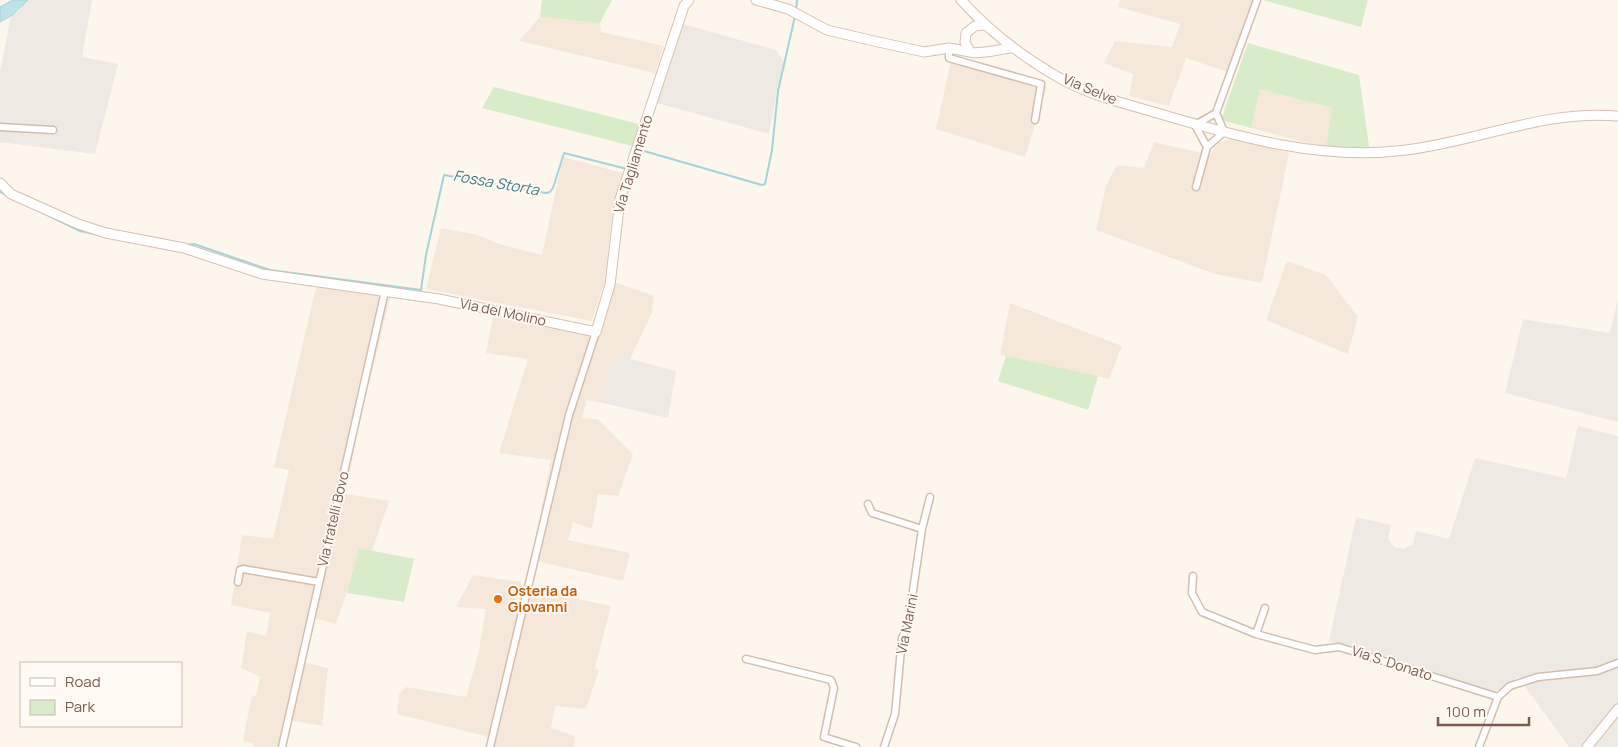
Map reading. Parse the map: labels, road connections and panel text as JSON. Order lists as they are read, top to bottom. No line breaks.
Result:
{"streets":{"street":["Via Selve","Via Tagliamento","Via del Molino","Via fratelli Bovo","Via Marini","Via S. Donato"]},"crossings":[["Via Tagliamento","Via del Molino"],["Via del Molino","Via fratelli Bovo"]],"water":["Fossa Storta"],"places":["Osteria da Giovanni"],"legend":["Road","Park"],"scale_bar":"100 m"}
